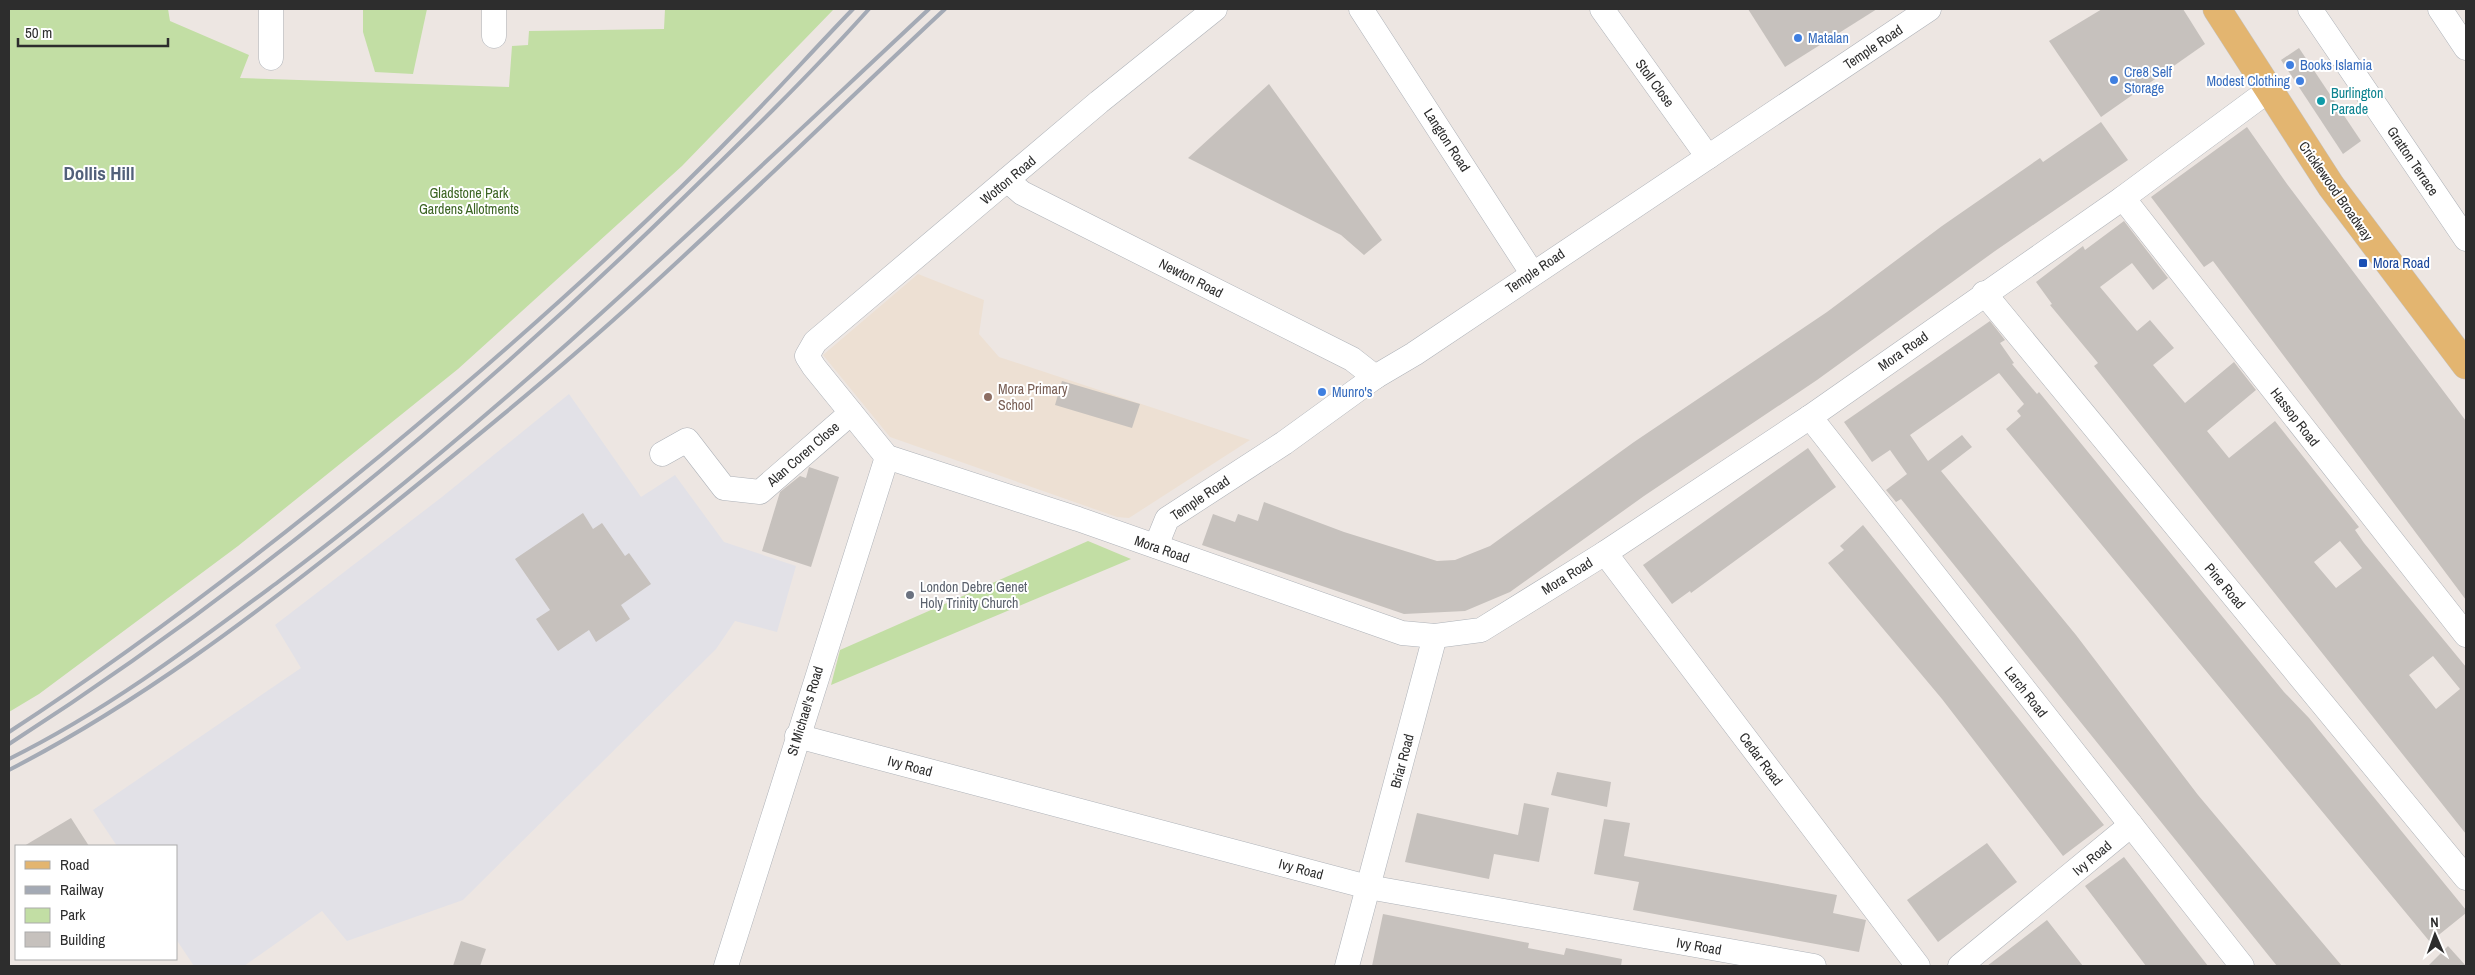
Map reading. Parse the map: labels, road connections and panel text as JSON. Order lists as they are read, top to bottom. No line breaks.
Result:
{"streets":{"main road":["Cricklewood Broadway"],"street":["Temple Road","Stoll Close","Langton Road","Gratton Terrace","Wotton Road","Newton Road","Mora Road","Hassop Road","Alan Coren Close","Pine Road","Larch Road","St Michael's Road","Cedar Road","Briar Road","Ivy Road"]},"crossings":[["Temple Road","Stoll Close"],["Temple Road","Langton Road"],["Temple Road","Newton Road"],["Temple Road","Mora Road"],["Wotton Road","Newton Road"],["Wotton Road","Alan Coren Close"],["Cricklewood Broadway","Mora Road"],["Mora Road","Hassop Road"],["Mora Road","Pine Road"],["Mora Road","Larch Road"],["Mora Road","St Michael's Road"],["Mora Road","Cedar Road"],["Mora Road","Briar Road"],["Larch Road","Ivy Road"],["St Michael's Road","Ivy Road"],["Briar Road","Ivy Road"]],"districts":["Dollis Hill"],"parks":["Gladstone Park Gardens Allotments"],"places":{"other":["Matalan","Books Islamia","Cre8 Self Storage","Modest Clothing","Burlington Parade","Munro's","Mora Primary School","London Debre Genet Holy Trinity Church"],"transit":["Mora Road"]},"legend":["Road","Railway","Park","Building"],"scale_bar":"50 m","north":"top"}
